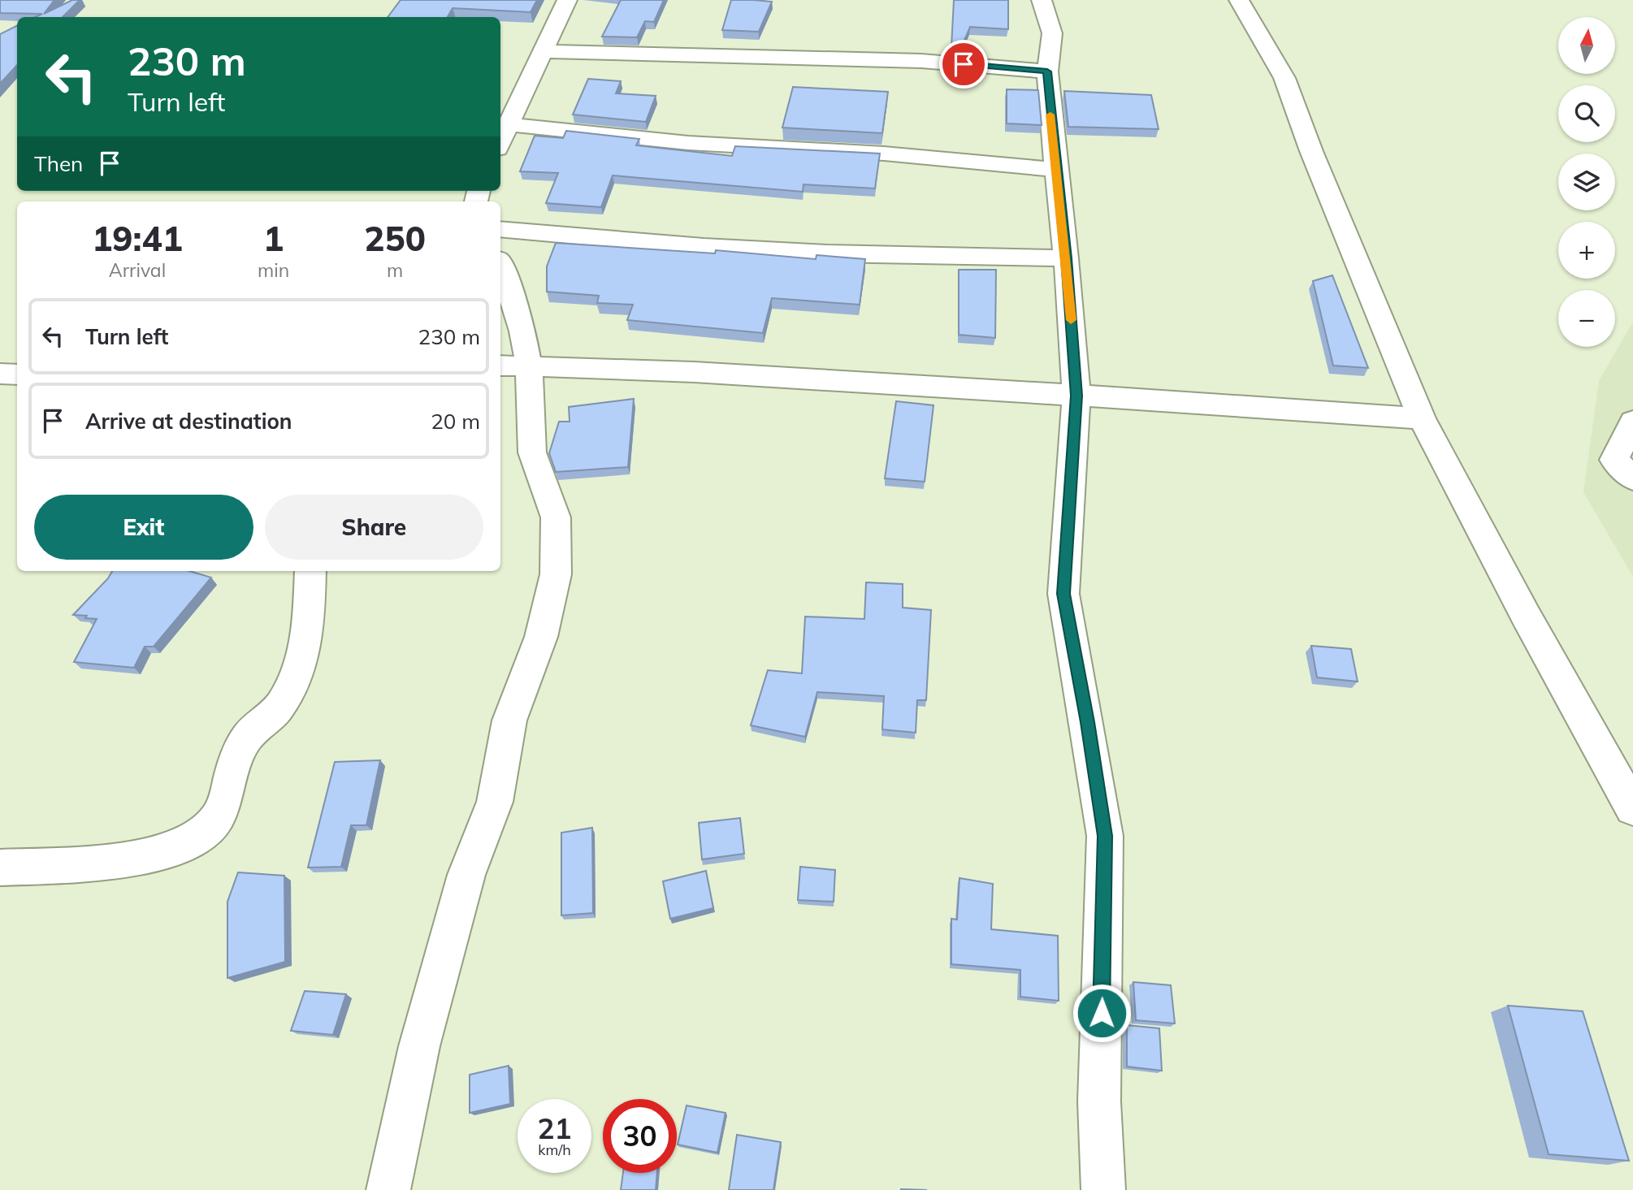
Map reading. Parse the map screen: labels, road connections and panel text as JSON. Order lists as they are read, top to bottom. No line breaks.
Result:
{"north":"top","page":{"map_buttons":["+","−"],"turn":["230 m","Turn left"],"then":"Then","eta":["19:41","Arrival","1","min","250","m"],"list":[{"name":"Turn left","value":"230 m"},{"name":"Arrive at destination","value":"20 m"}],"buttons":["Exit","Share"],"speed":"21 km/h","limit":"30"}}
